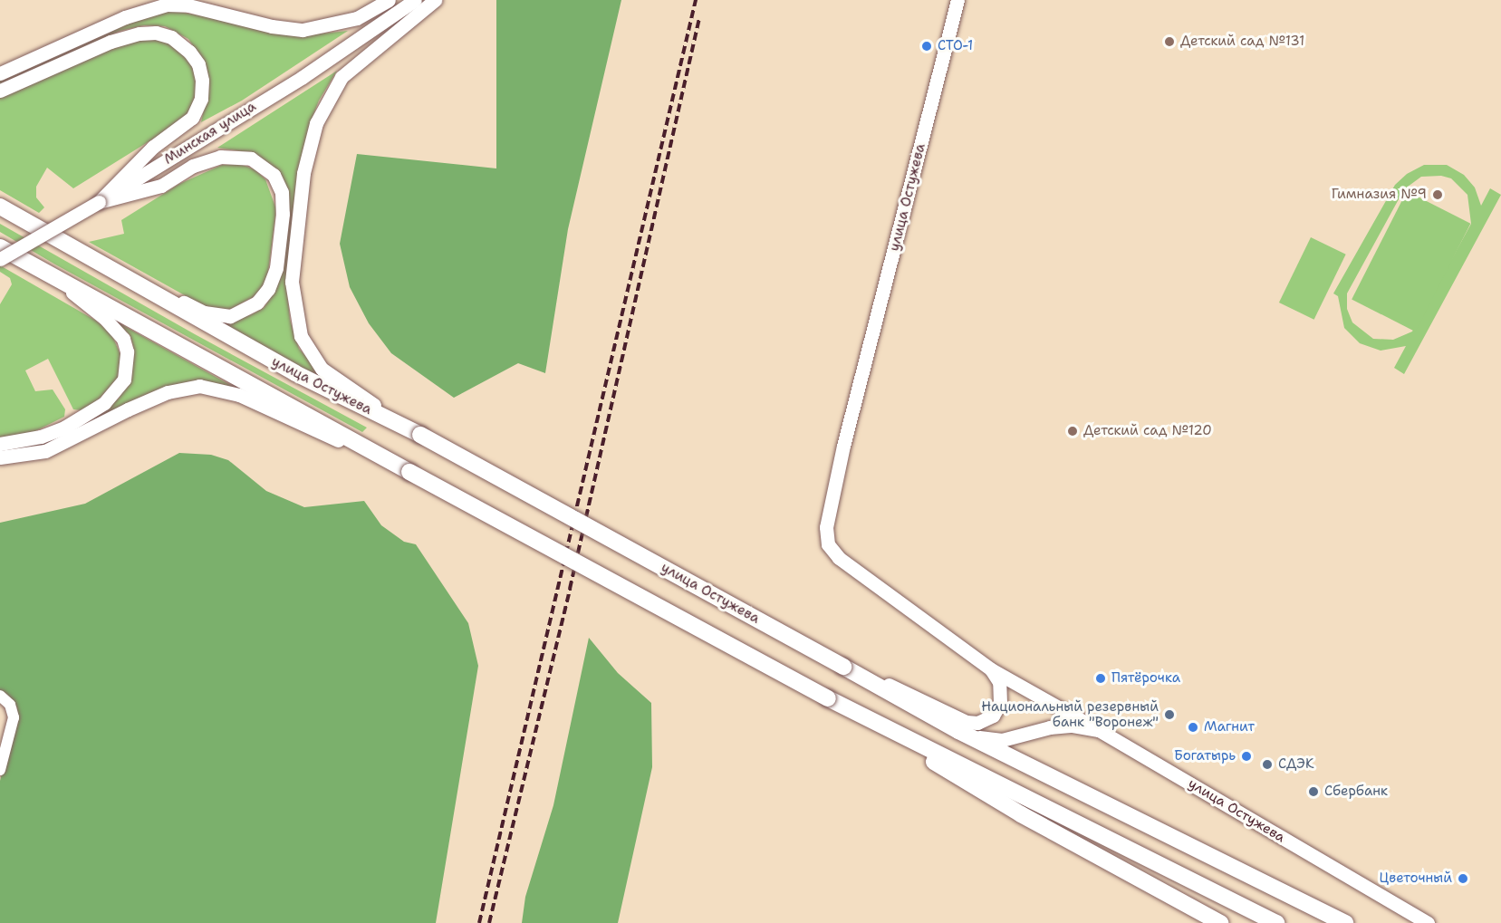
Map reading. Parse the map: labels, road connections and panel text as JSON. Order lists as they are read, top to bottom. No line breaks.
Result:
{"streets":{"main road":["улица Остужева"],"street":["Минская улица"]},"places":["Детский сад №131","СТО-1","Гимназия №9","Детский сад №120","Пятёрочка","Национальный резервный банк \"Воронеж\"","Магнит","Богатырь","СДЭК","Сбербанк","Цветочный"]}
